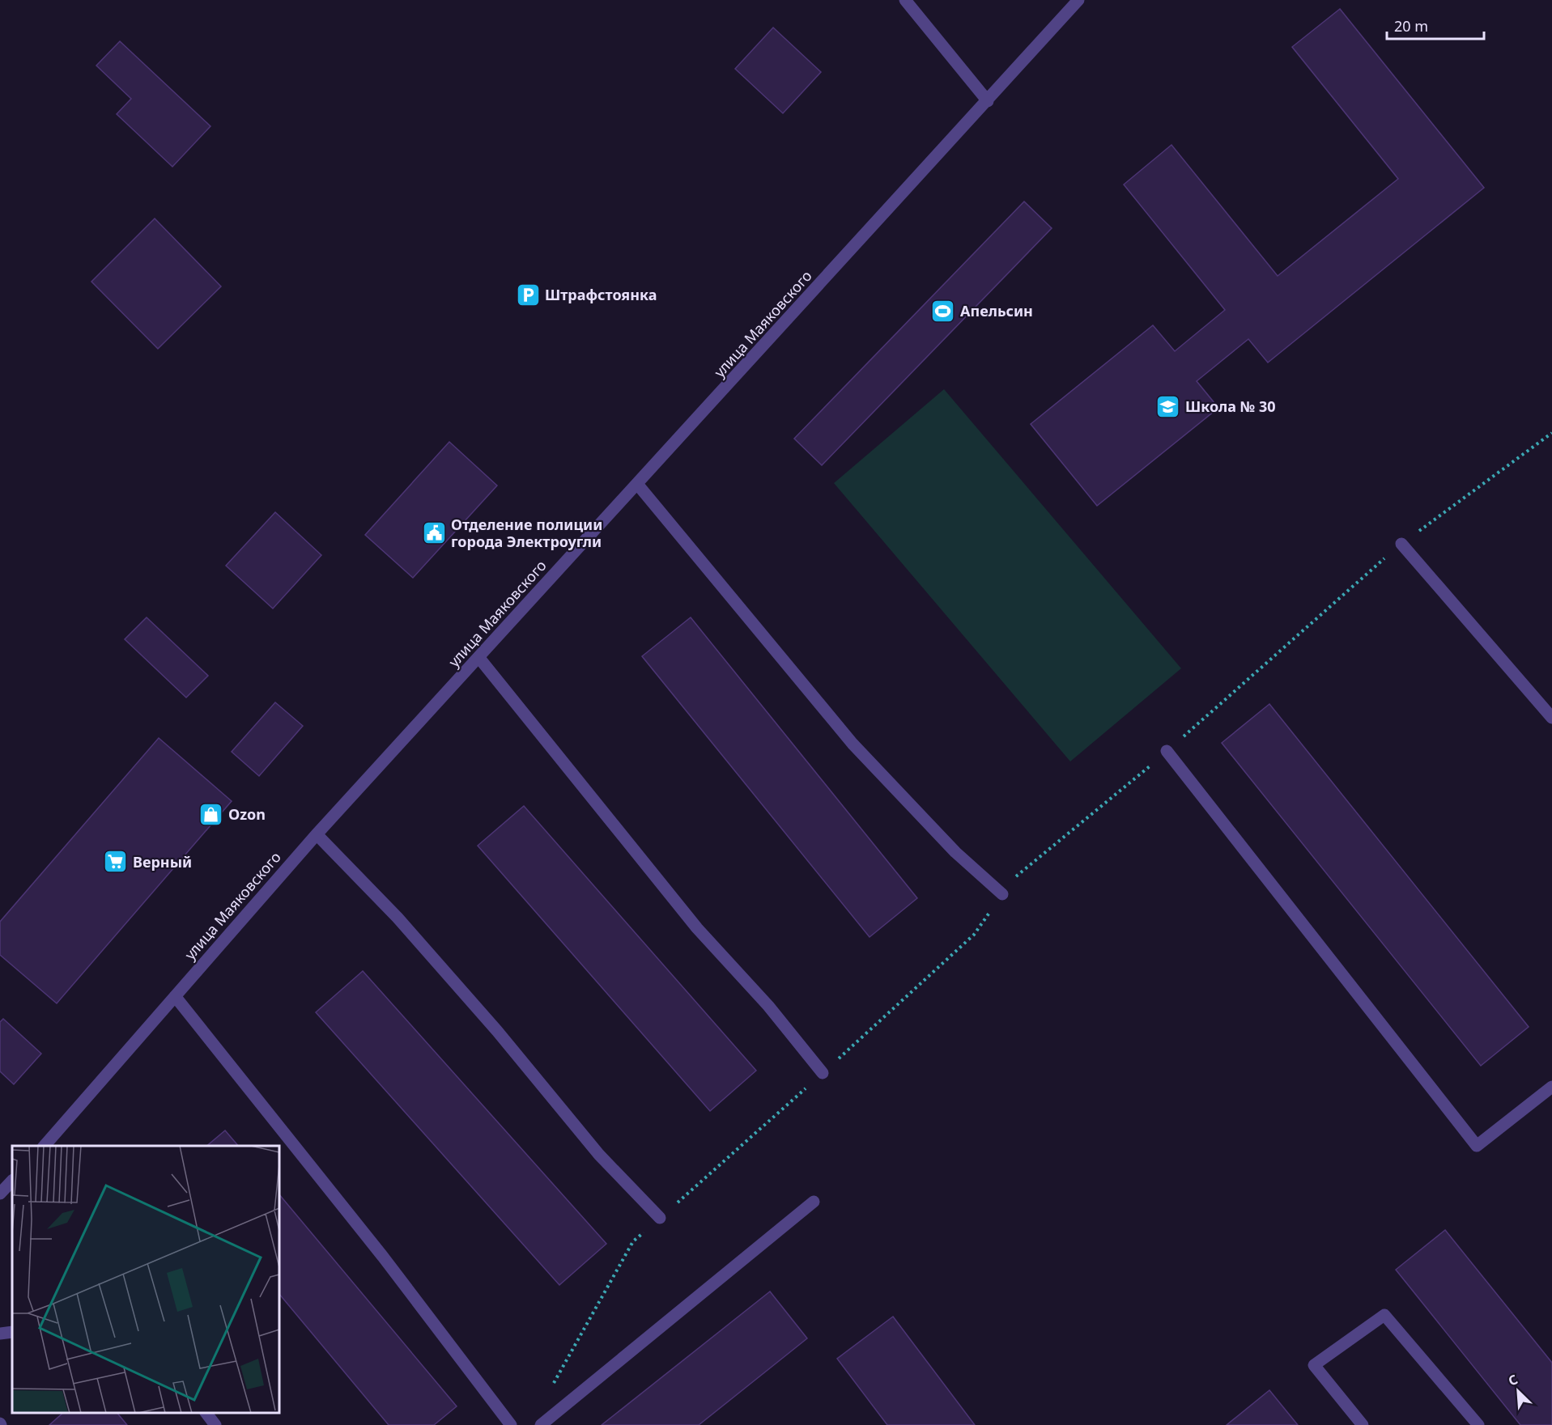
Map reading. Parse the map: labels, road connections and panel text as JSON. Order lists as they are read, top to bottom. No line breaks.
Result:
{"streets":{"street":["улица Маяковского"]},"places":{"parking":["Штрафстоянка"],"sports":["Апельсин"],"school or university":["Школа № 30"],"public building":["Отделение полиции города Электроугли"],"shop":["Ozon"],"supermarket":["Верный"]},"scale_bar":"20 m","north":"top left"}
